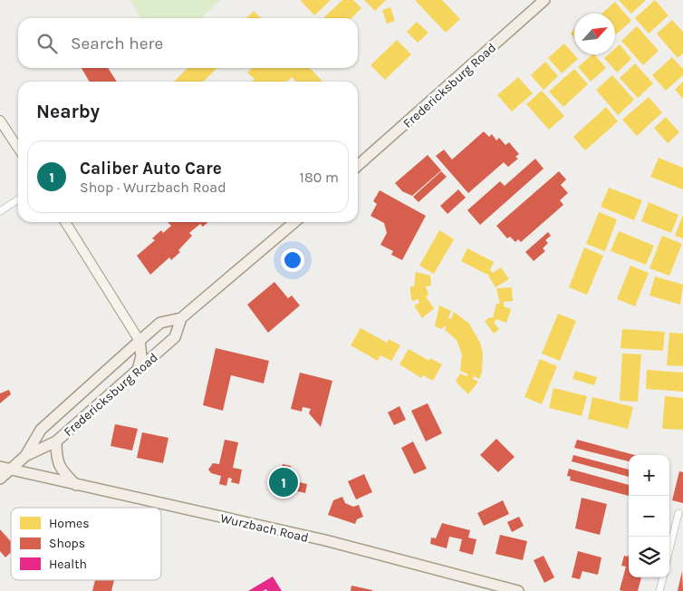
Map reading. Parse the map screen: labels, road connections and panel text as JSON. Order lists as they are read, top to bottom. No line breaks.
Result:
{"streets":{"main road":["Fredericksburg Road","Wurzbach Road"]},"crossings":[["Fredericksburg Road","Wurzbach Road"]],"legend":["Homes","Shops","Health"],"north":"top right","page":{"search":"Search here","heading":"Nearby","list":[{"mark":"1","name":"Caliber Auto Care","note":"Shop · Wurzbach Road","value":"180 m"}],"map_buttons":["+","−"],"pins":"1"}}
